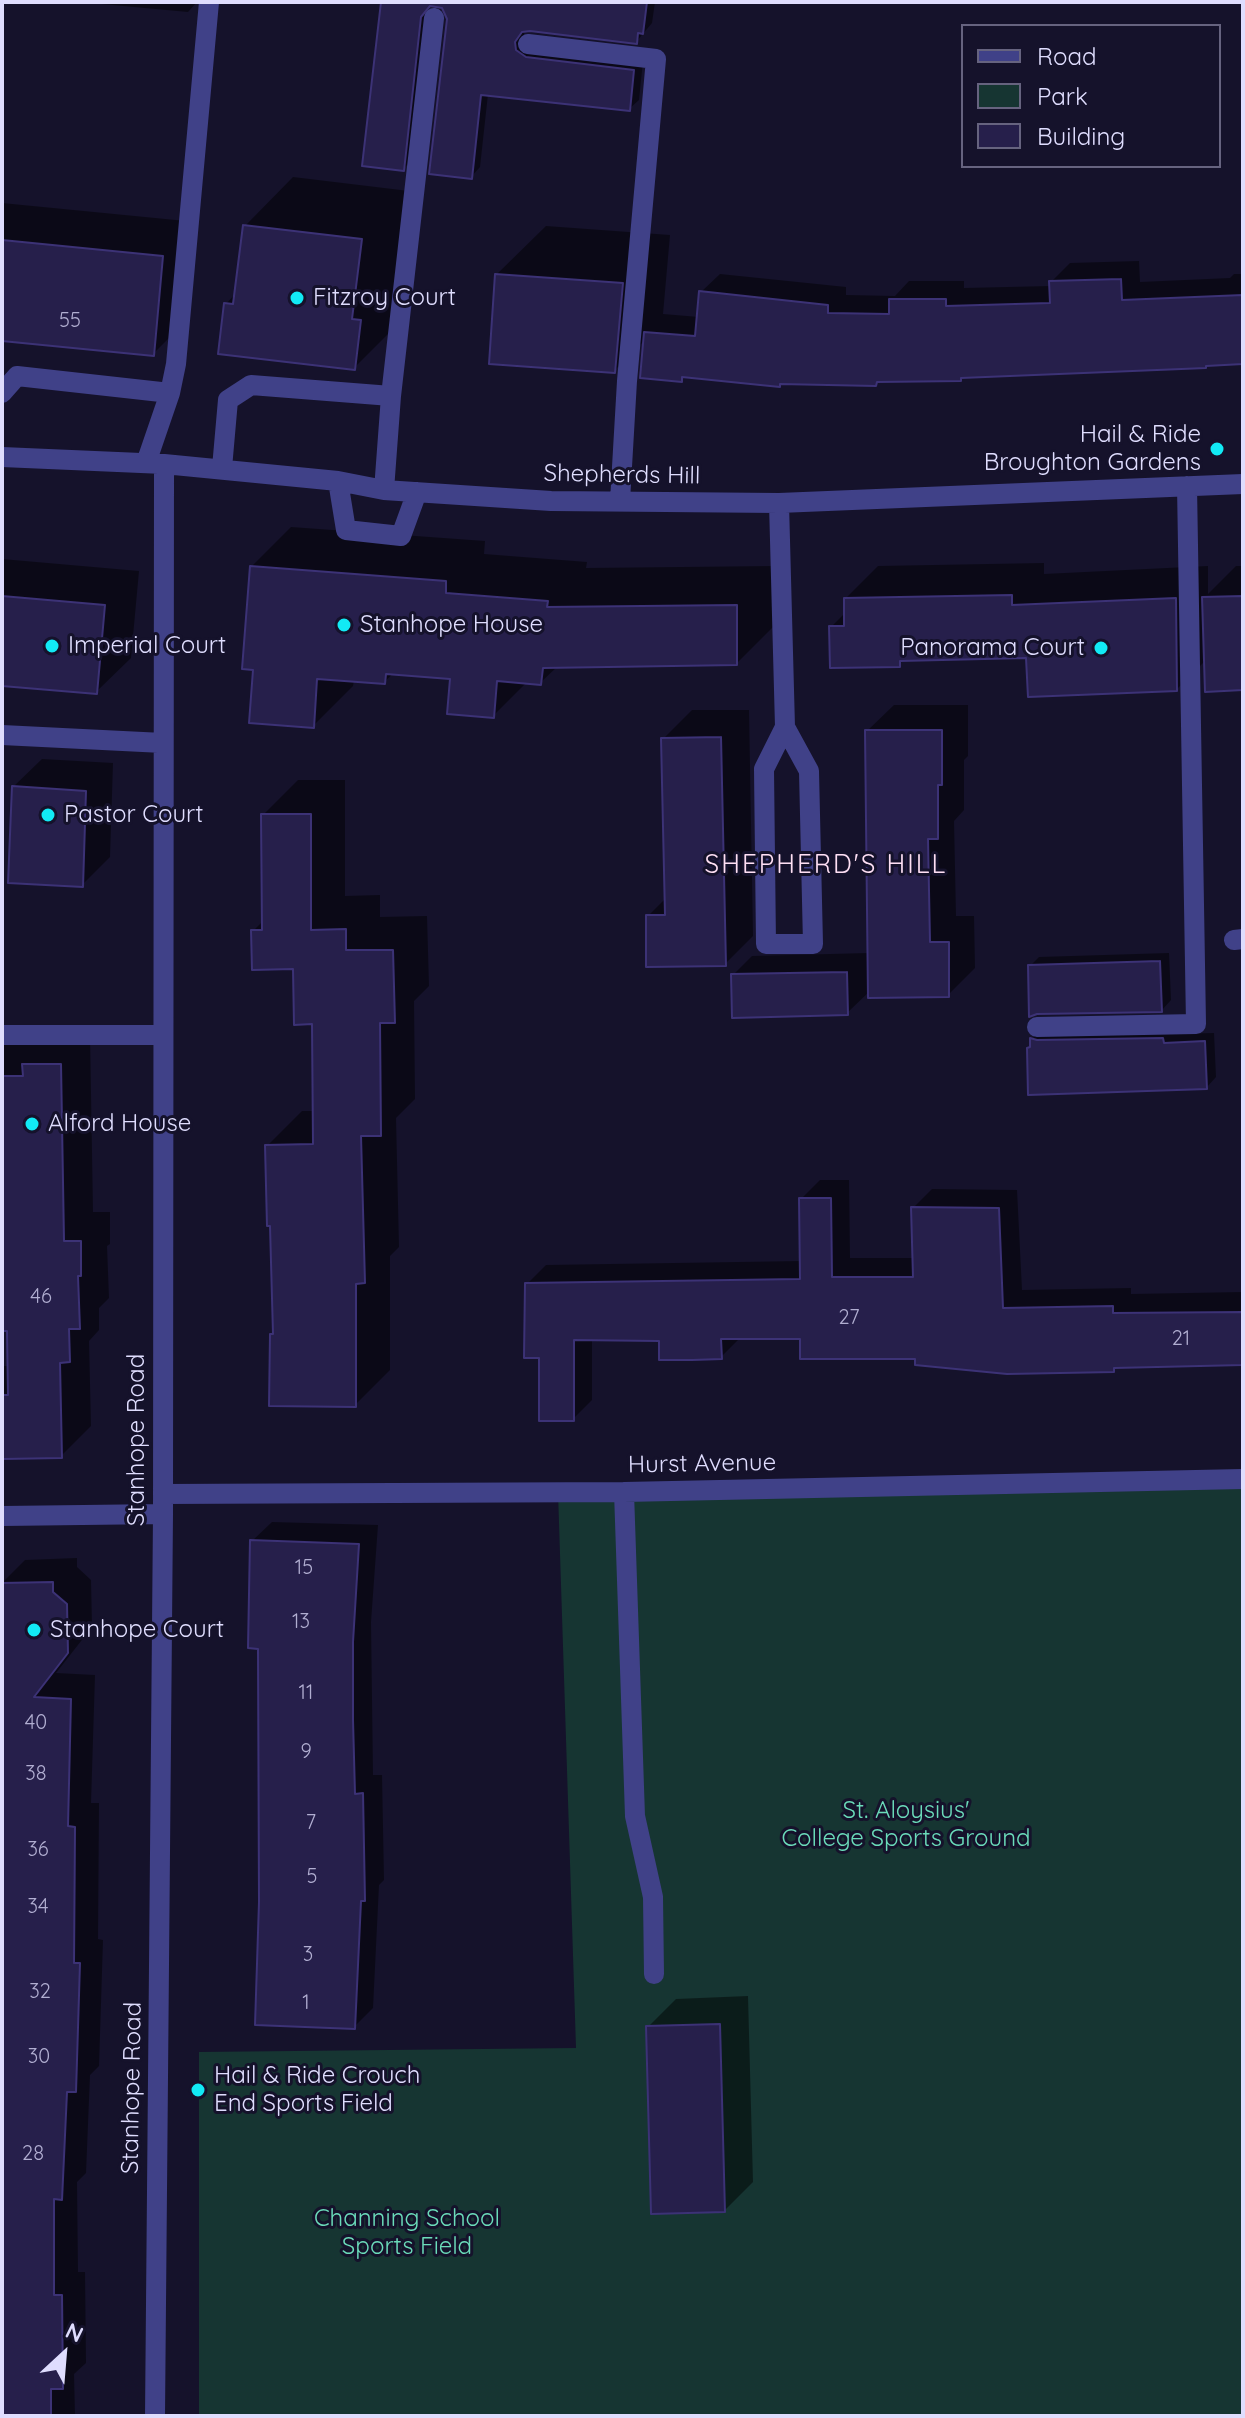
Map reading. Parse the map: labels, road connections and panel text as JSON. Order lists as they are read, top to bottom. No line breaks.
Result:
{"streets":{"street":["Shepherds Hill","Stanhope Road","Hurst Avenue"]},"crossings":[["Shepherds Hill","Stanhope Road"],["Stanhope Road","Hurst Avenue"]],"districts":["SHEPHERD'S HILL"],"parks":["St. Aloysius' College Sports Ground","Channing School Sports Field"],"places":["Fitzroy Court","Hail & Ride Broughton Gardens","Stanhope House","Imperial Court","Panorama Court","Pastor Court","Alford House","Stanhope Court","Hail & Ride Crouch End Sports Field"],"house_numbers":["55","46","27","21","15","13","11","40","9","38","7","36","5","34","3","32","1","30","28"],"legend":["Road","Park","Building"],"north":"top right"}
